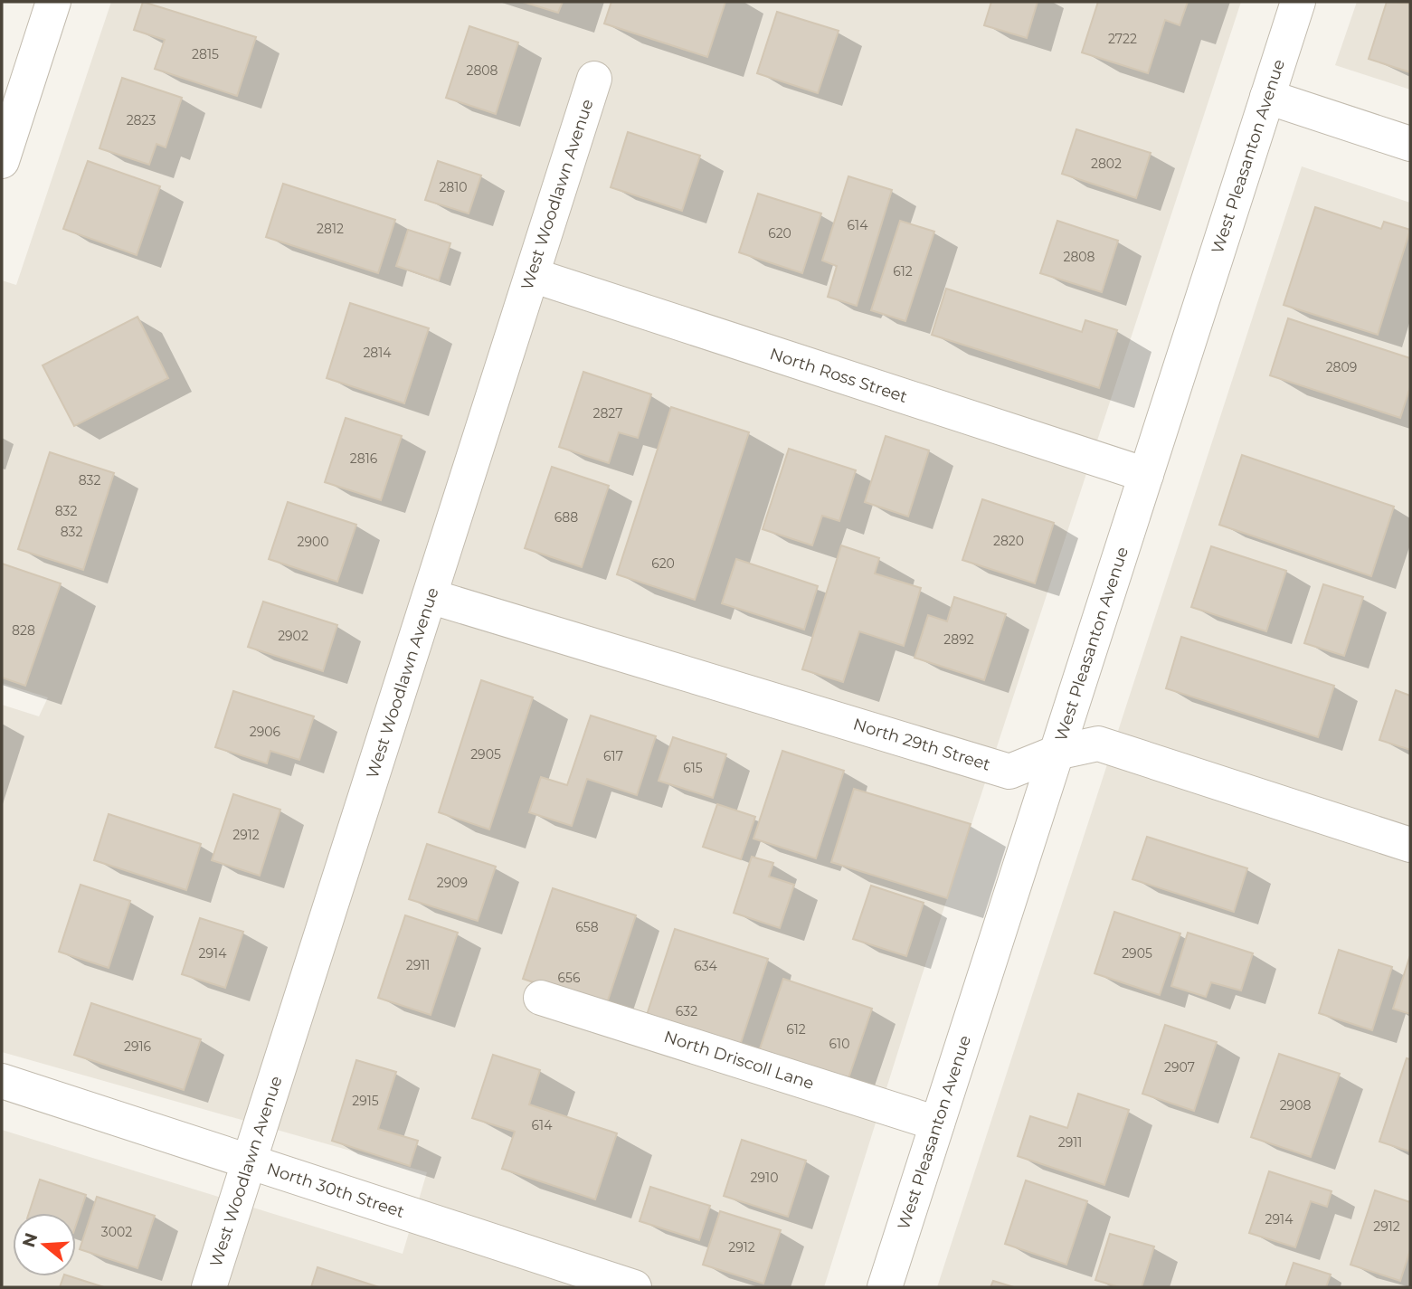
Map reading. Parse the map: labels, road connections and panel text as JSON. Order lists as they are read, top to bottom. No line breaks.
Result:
{"streets":{"street":["West Pleasanton Avenue","West Woodlawn Avenue","North Ross Street","North 29th Street","North Driscoll Lane","North 30th Street"]},"crossings":[["West Pleasanton Avenue","North Ross Street"],["West Pleasanton Avenue","North 29th Street"],["West Pleasanton Avenue","North Driscoll Lane"],["West Woodlawn Avenue","North Ross Street"],["West Woodlawn Avenue","North 29th Street"],["West Woodlawn Avenue","North 30th Street"]],"house_numbers":["2722","2815","2808","2823","2802","2810","614","2812","620","2808","612","2814","2809","2827","2816","832","832","688","832","2820","2900","620","828","2902","2892","2906","2905","617","615","2912","2909","658","2914","2905","2911","634","656","632","612","610","2916","2907","2915","2908","614","2911","2910","2914","2912","3002","2912"],"north":"left"}
